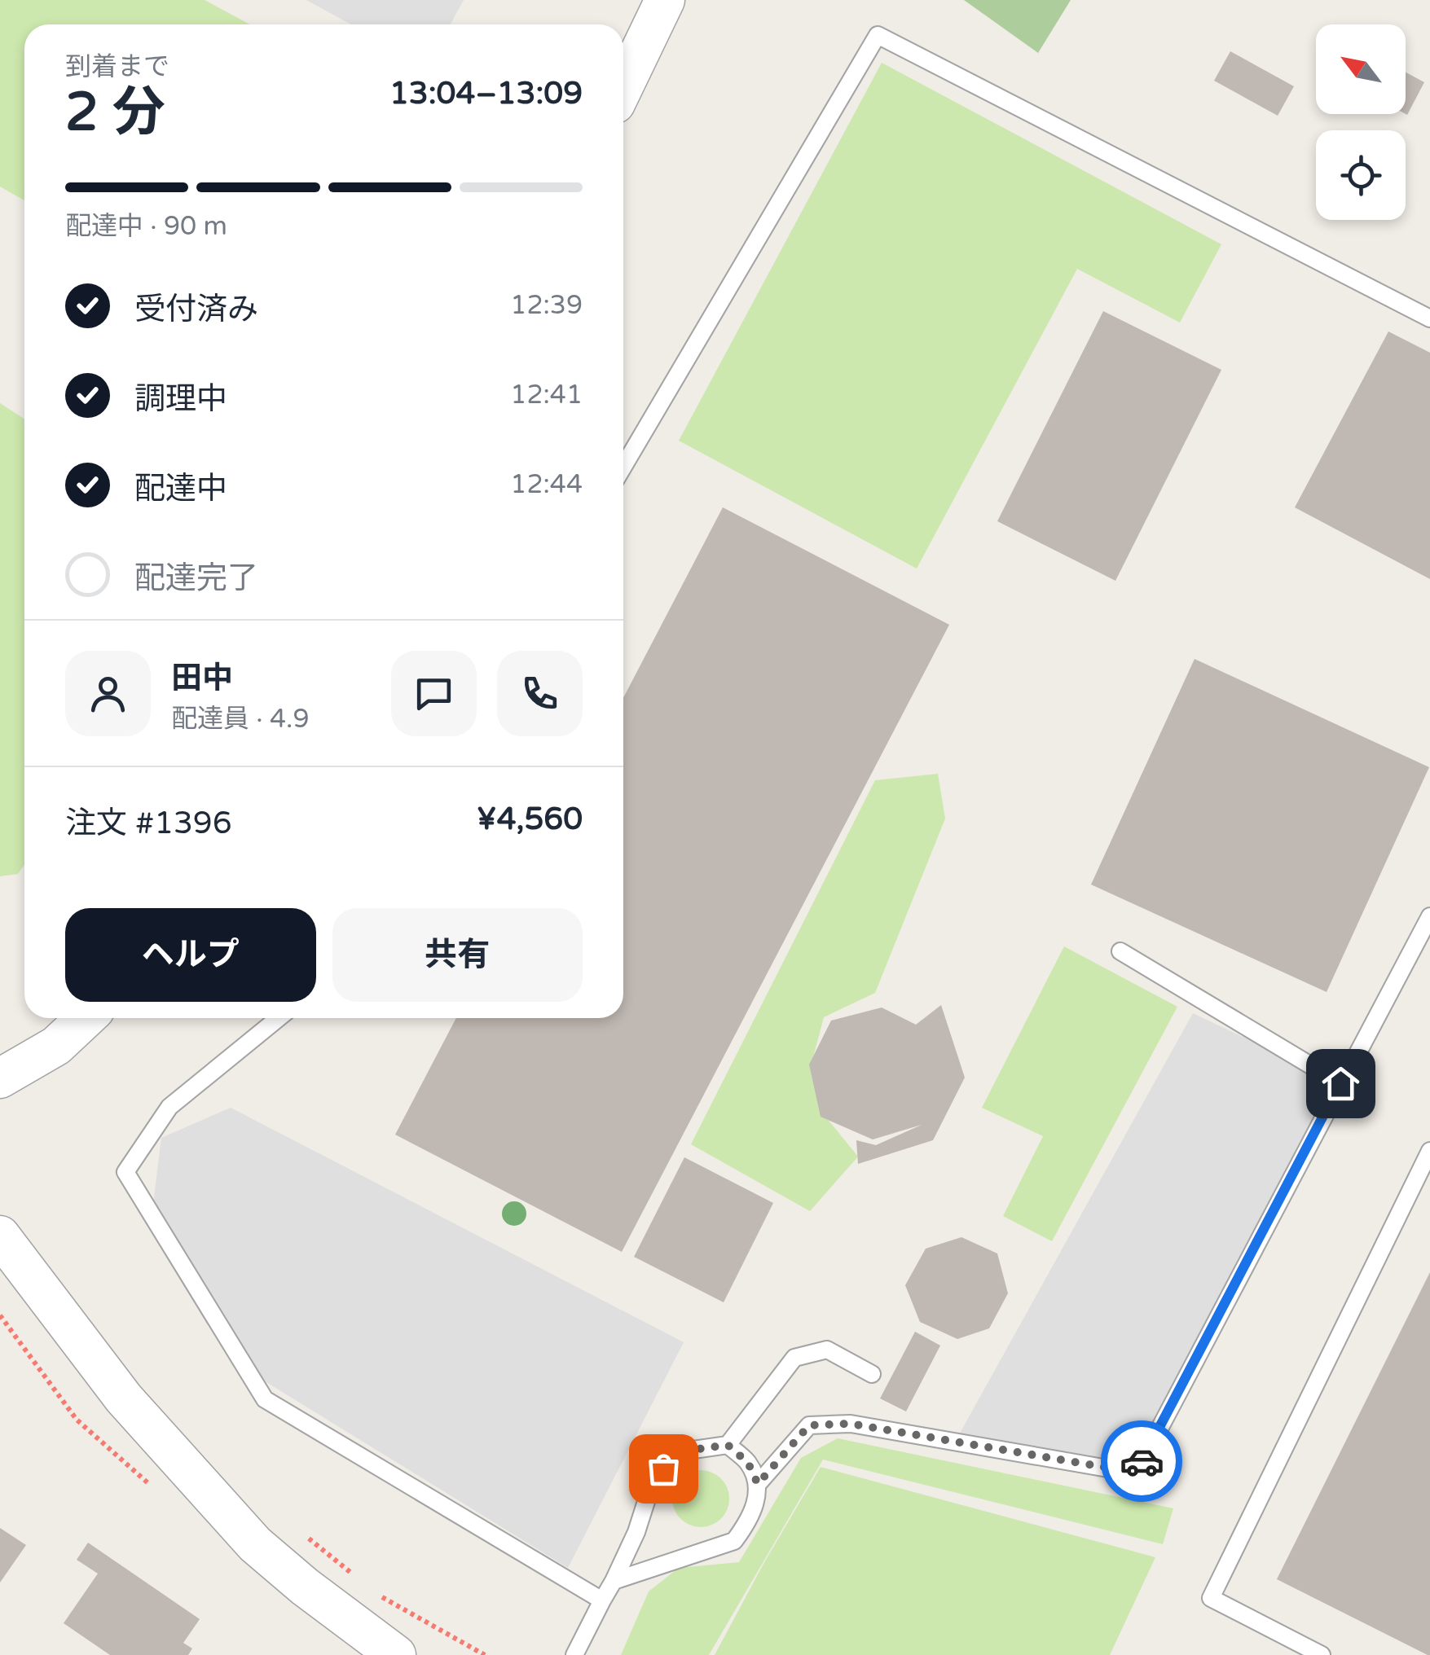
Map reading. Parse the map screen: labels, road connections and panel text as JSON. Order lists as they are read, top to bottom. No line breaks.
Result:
{"north":"top left","page":{"heading":["2 分","到着まで","13:04–13:09"],"panel":["田中","配達員 · 4.9","注文 #1396","¥4,560"],"bar":"配達中 · 90 m","list":[["受付済み","12:39"],["調理中","12:41"],["配達中","12:44"],"配達完了"],"buttons":["ヘルプ","共有"]}}
